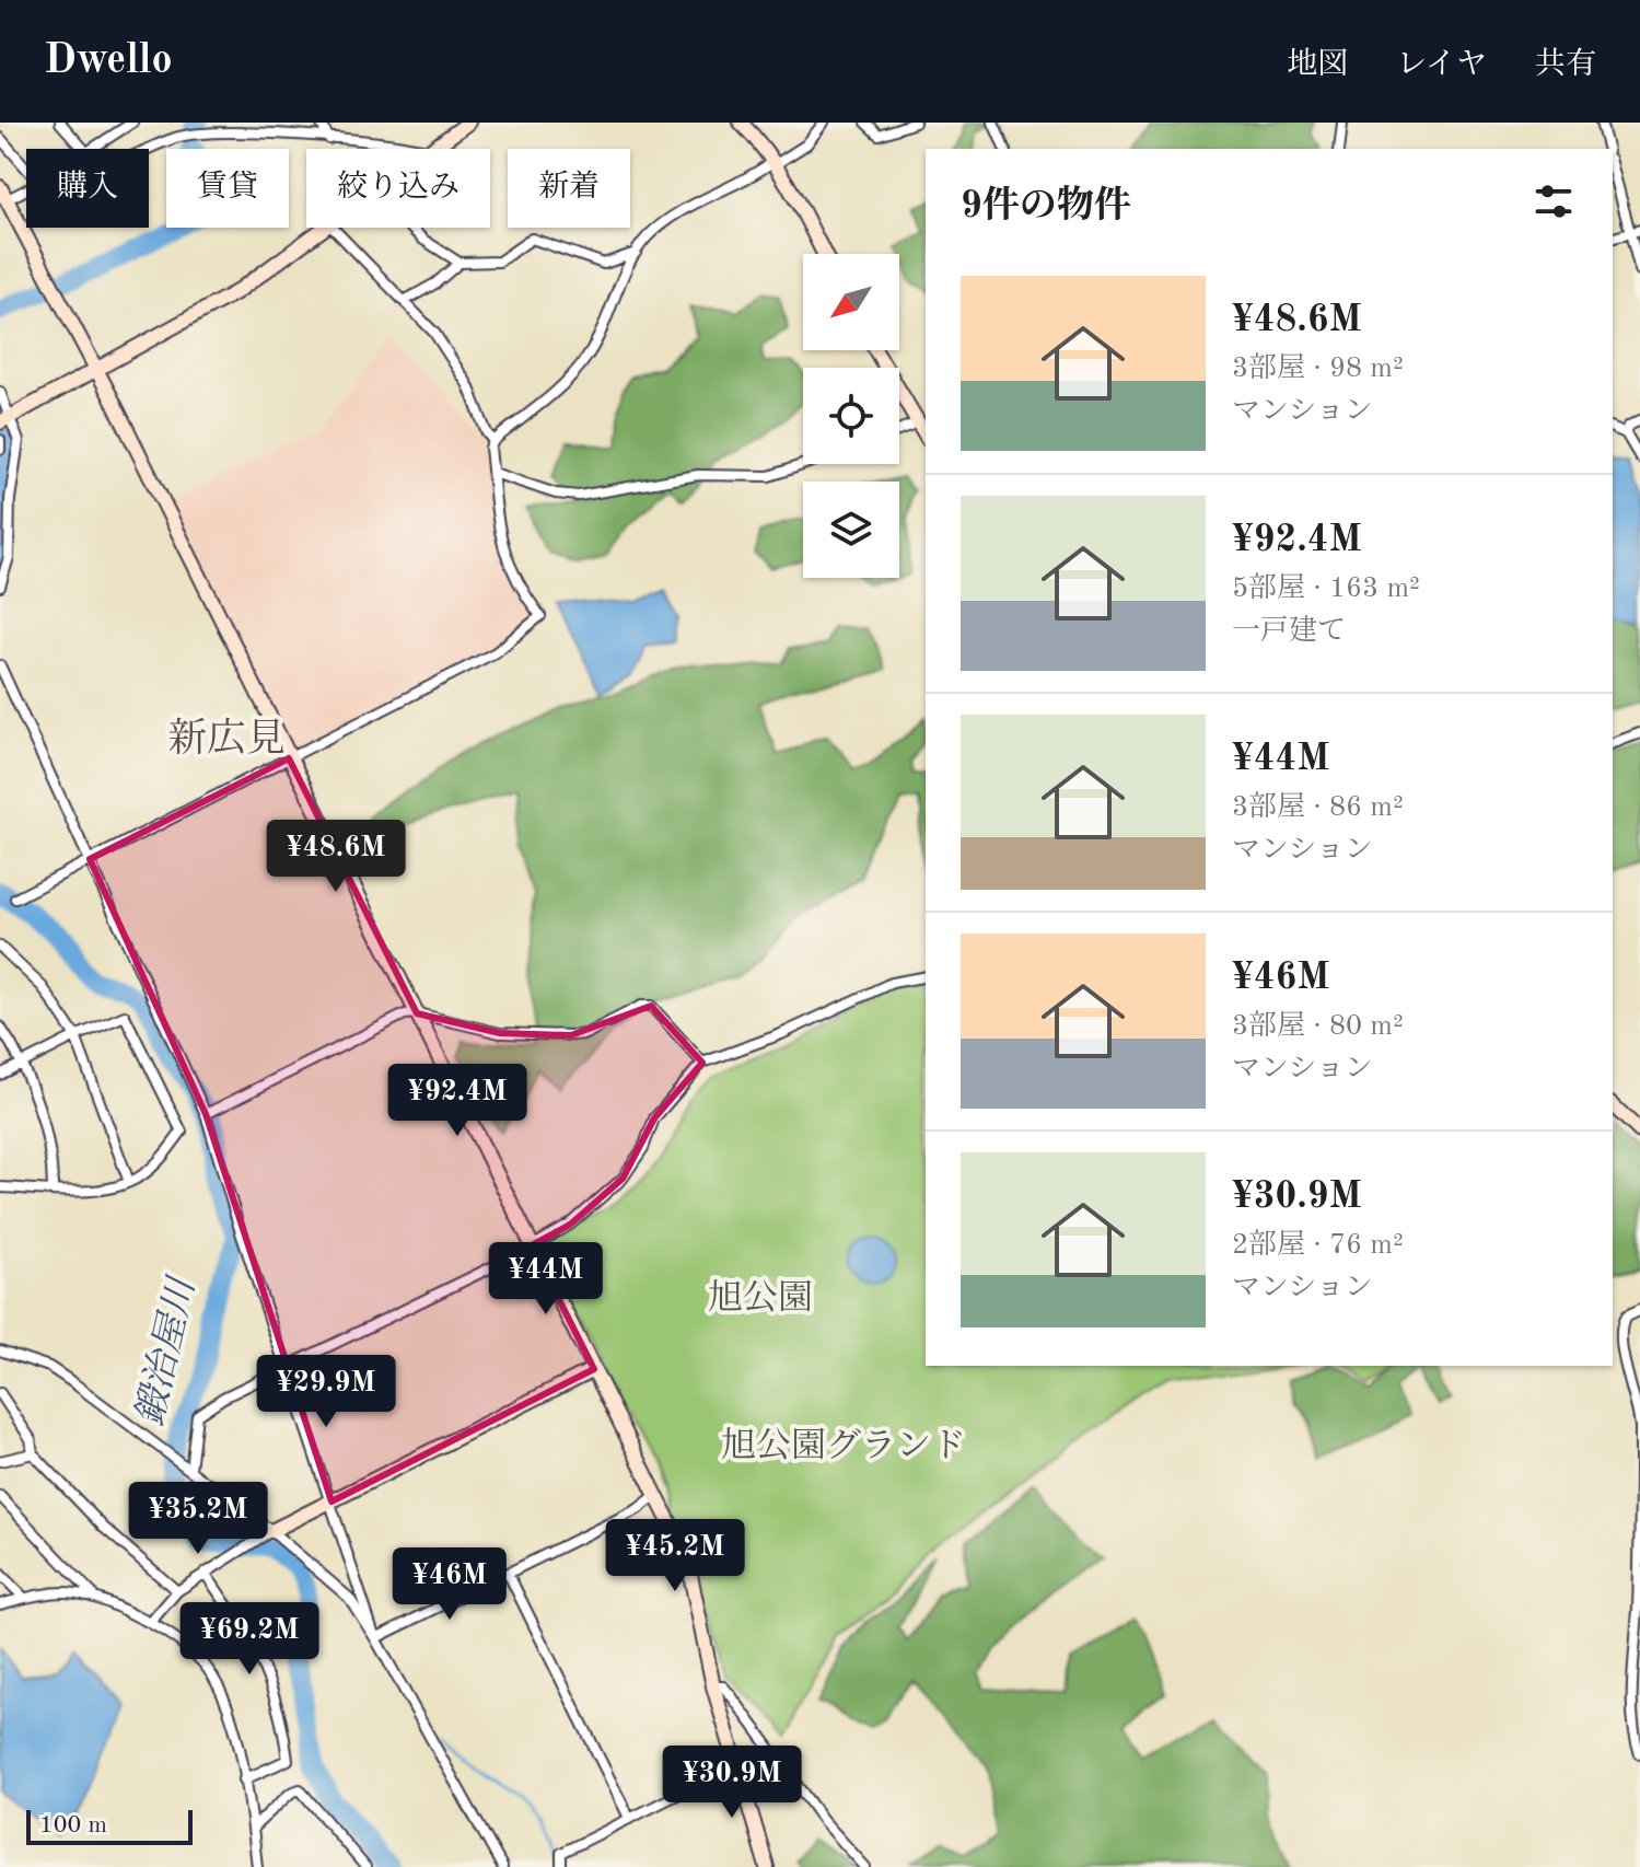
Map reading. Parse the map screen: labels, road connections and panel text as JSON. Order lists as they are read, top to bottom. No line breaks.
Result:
{"districts":["新広見"],"water":["鍛治屋川"],"parks":["旭公園","旭公園グランド"],"scale_bar":"100 m","north":"bottom left","page":{"header":"Dwello","nav":["地図","レイヤ","共有"],"chip":["購入","賃貸","絞り込み","新着"],"heading":"9件の物件","list":[{"name":"¥48.6M","note":"3部屋 · 98 m² · マンション"},{"name":"¥92.4M","note":"5部屋 · 163 m² · 一戸建て"},{"name":"¥44M","note":"3部屋 · 86 m² · マンション"},{"name":"¥46M","note":"3部屋 · 80 m² · マンション"},{"name":"¥30.9M","note":"2部屋 · 76 m² · マンション"}],"price":["¥48.6M","¥92.4M","¥44M","¥29.9M","¥35.2M","¥45.2M","¥46M","¥69.2M","¥30.9M"],"scale":"100 m"}}
